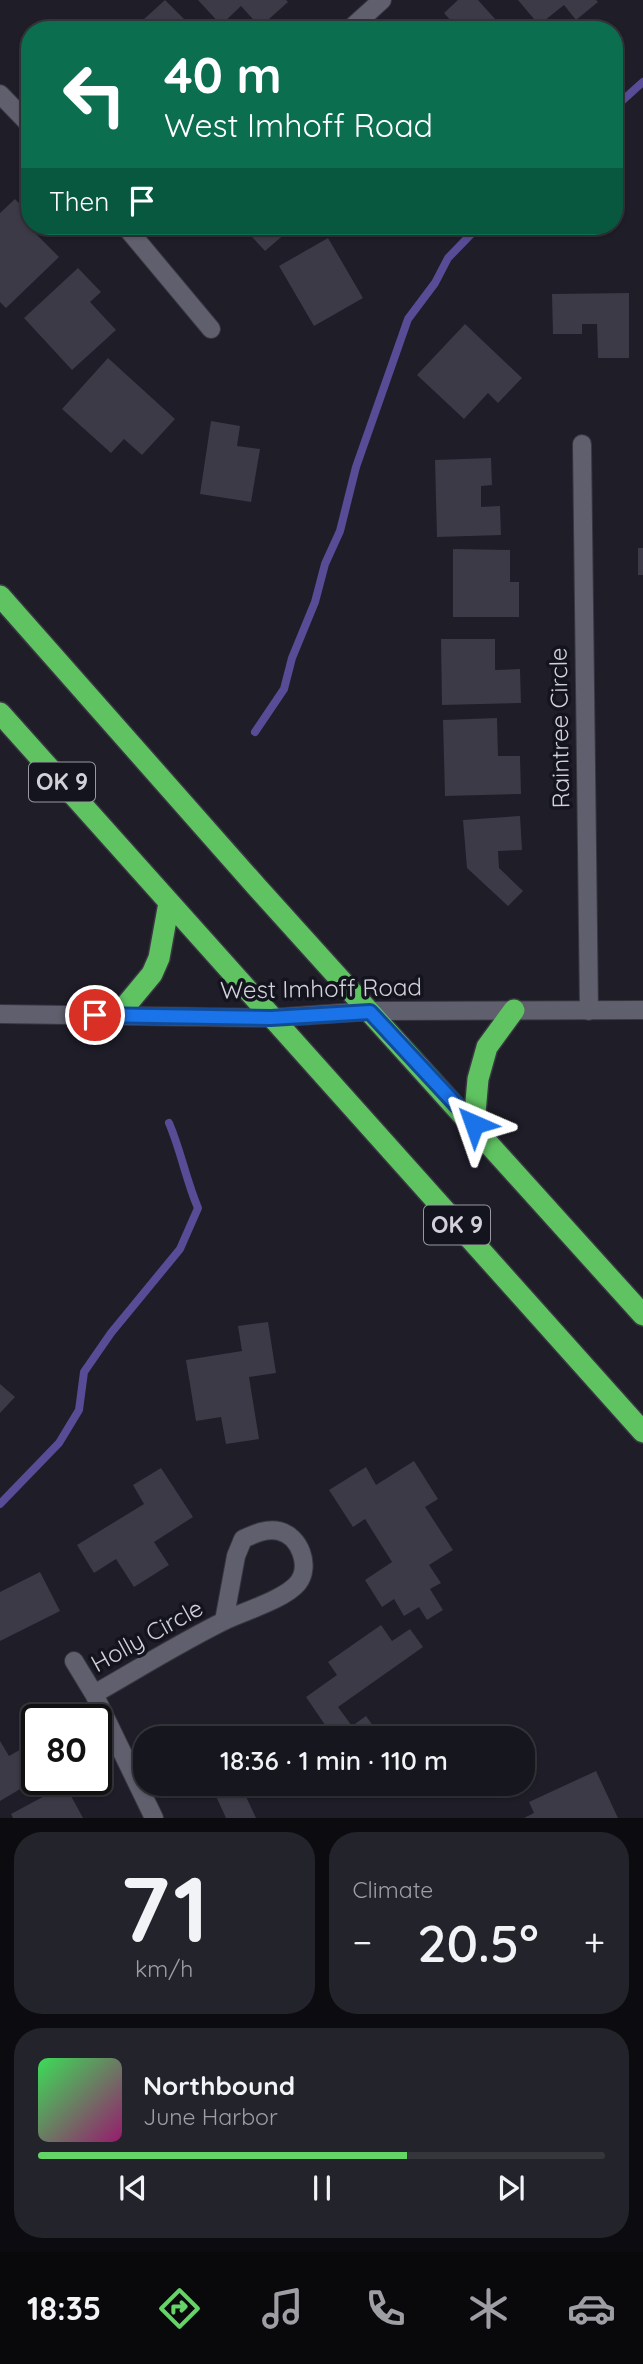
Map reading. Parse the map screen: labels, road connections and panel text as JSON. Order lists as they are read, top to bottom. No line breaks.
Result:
{"streets":{"highway":["OK 9"],"street":["Raintree Circle","West Imhoff Road","Holly Circle"]},"crossings":[["Raintree Circle","West Imhoff Road"],["OK 9","West Imhoff Road"]],"page":{"turn":["40 m","West Imhoff Road"],"then":"Then","limit":"80","trip":"18:36 · 1 min · 110 m","tile":[["71","km/h"],"Climate"],"heat":["−","20.5°","+"],"song":["Northbound","June Harbor"],"tabs":"18:35"}}
